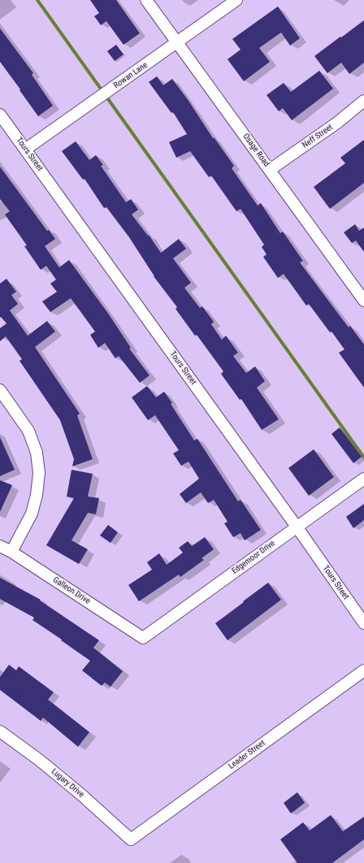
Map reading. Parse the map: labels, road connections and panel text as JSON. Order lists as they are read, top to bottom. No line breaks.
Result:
{"streets":{"street":["Rowan Lane","Neff Street","Osage Road","Tours Street","Edgemoor Drive","Galleon Drive","Leader Street","Lugary Drive"]},"crossings":[["Rowan Lane","Osage Road"],["Rowan Lane","Tours Street"],["Neff Street","Osage Road"],["Tours Street","Edgemoor Drive"],["Edgemoor Drive","Galleon Drive"],["Leader Street","Lugary Drive"]]}
